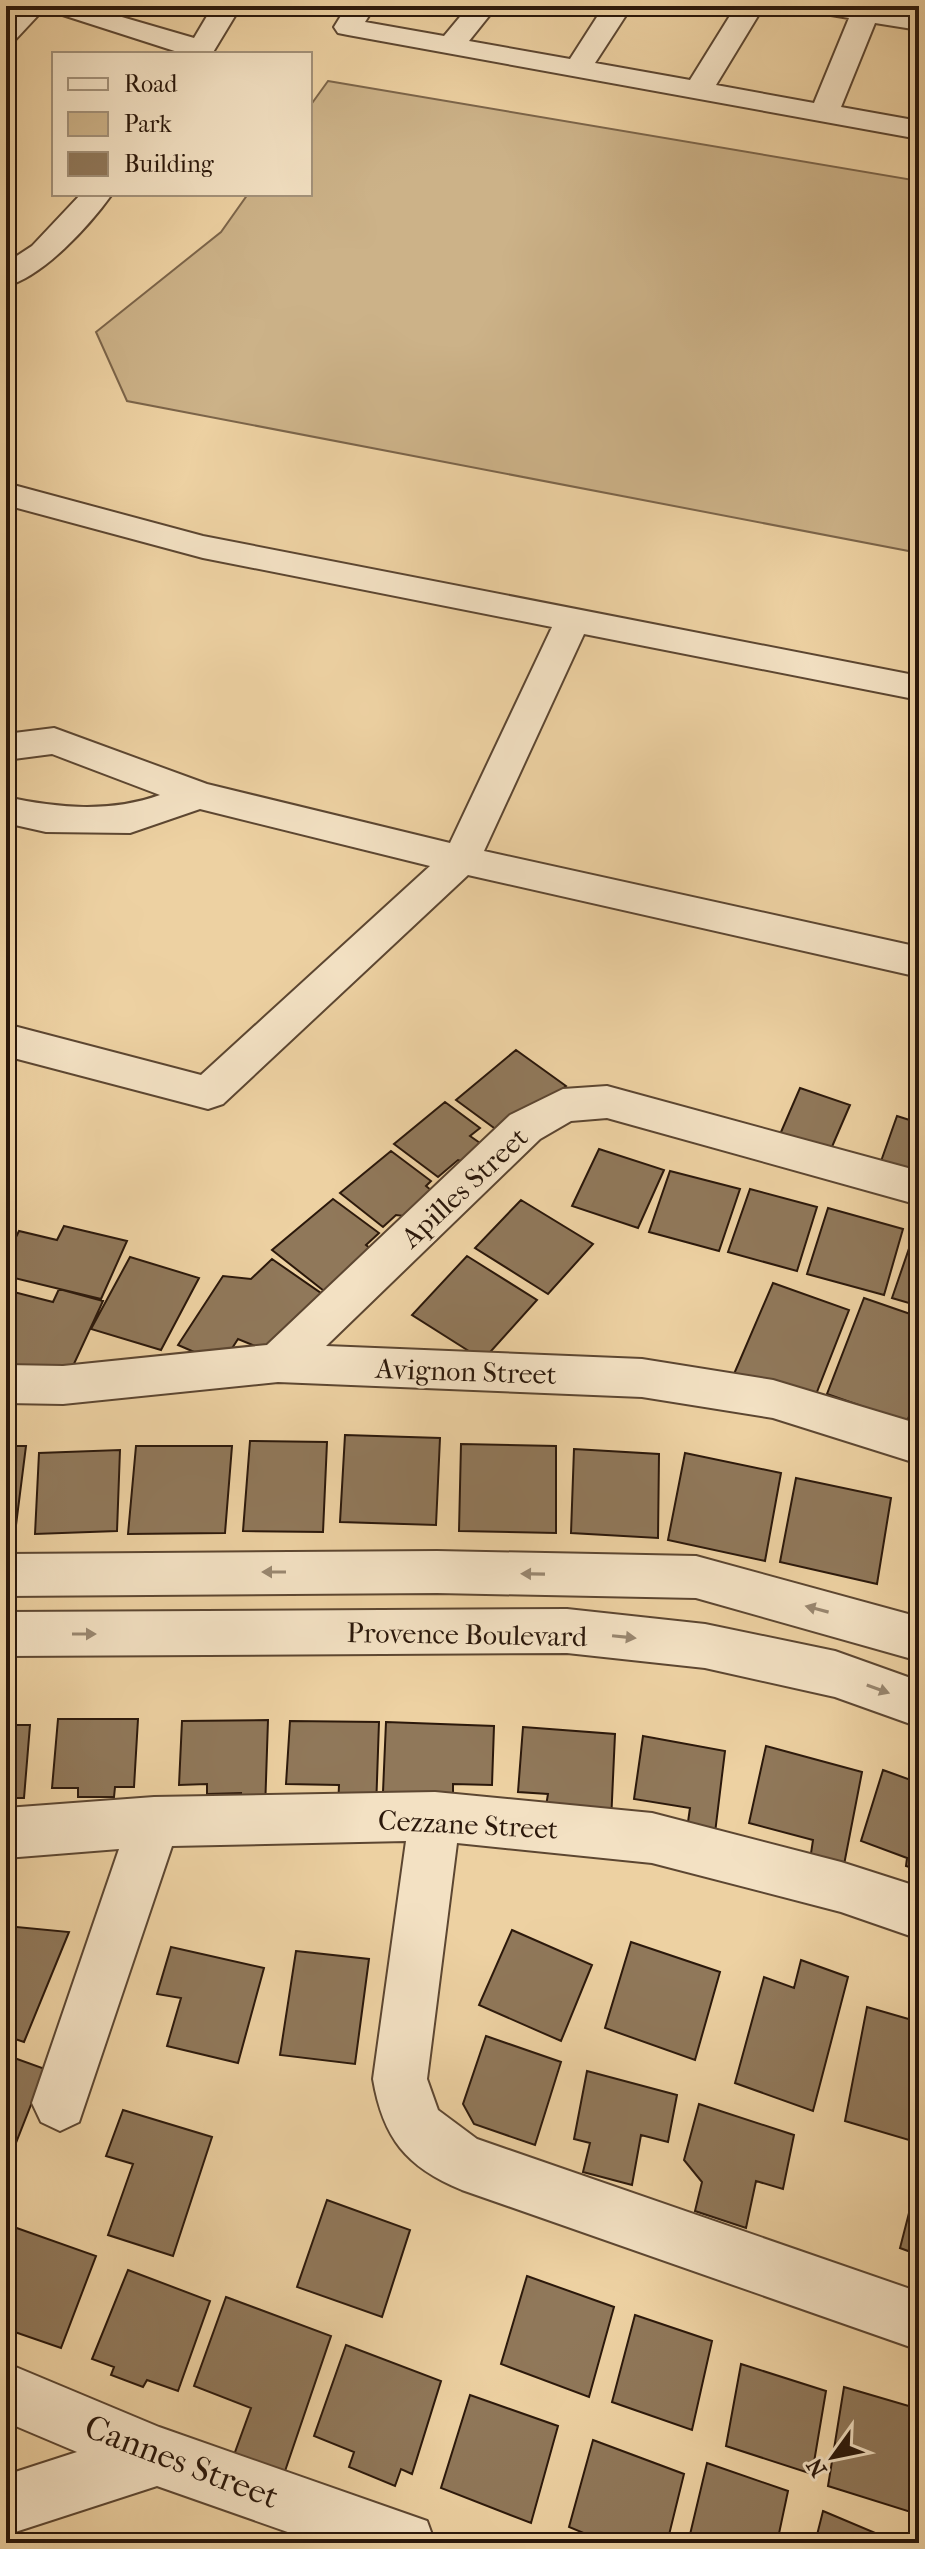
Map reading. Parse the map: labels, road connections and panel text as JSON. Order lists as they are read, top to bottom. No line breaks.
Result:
{"streets":{"street":["Apilles Street","Avignon Street","Provence Boulevard","Cezzane Street","Cannes Street"]},"crossings":[["Apilles Street","Avignon Street"]],"legend":["Road","Park","Building"],"north":"bottom left"}
